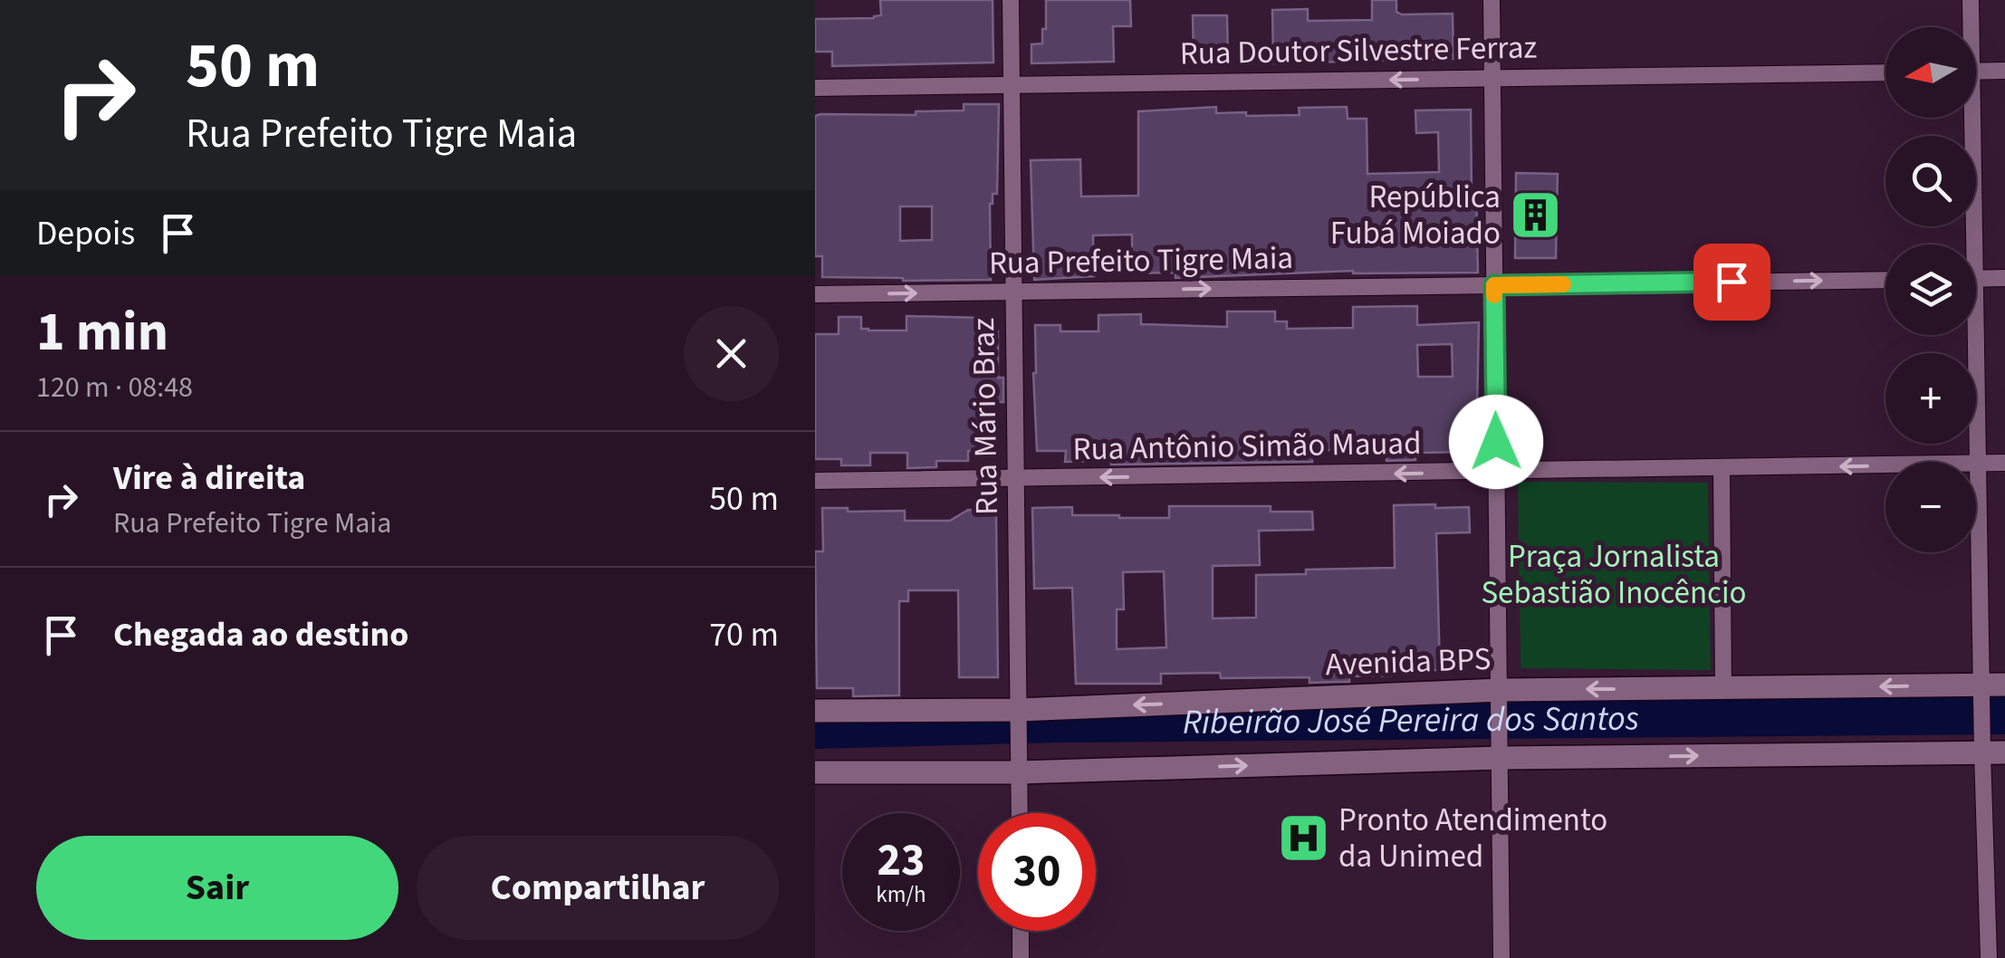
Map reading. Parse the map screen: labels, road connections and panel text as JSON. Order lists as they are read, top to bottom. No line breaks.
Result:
{"streets":{"main road":["Avenida BPS"],"street":["Rua Doutor Silvestre Ferraz","Rua Prefeito Tigre Maia","Rua Mário Braz","Rua Antônio Simão Mauad"]},"crossings":[["Rua Doutor Silvestre Ferraz","Rua Mário Braz"],["Rua Prefeito Tigre Maia","Rua Mário Braz"],["Rua Mário Braz","Rua Antônio Simão Mauad"],["Rua Mário Braz","Avenida BPS"]],"one_way":["Rua Doutor Silvestre Ferraz","Rua Prefeito Tigre Maia","Rua Antônio Simão Mauad"],"water":["Ribeirão José Pereira dos Santos"],"parks":["Praça Jornalista Sebastião Inocêncio"],"places":{"building":["República Fubá Moiado"],"hospital":["Pronto Atendimento da Unimed"]},"north":"left","page":{"turn":["50 m","Rua Prefeito Tigre Maia"],"map_buttons":["+","−"],"then":"Depois","heading":["1 min","120 m · 08:48"],"list":[{"name":"Vire à direita","note":"Rua Prefeito Tigre Maia","value":"50 m"},{"name":"Chegada ao destino","value":"70 m"}],"speed":"23 km/h","limit":"30","buttons":["Sair","Compartilhar"]}}
